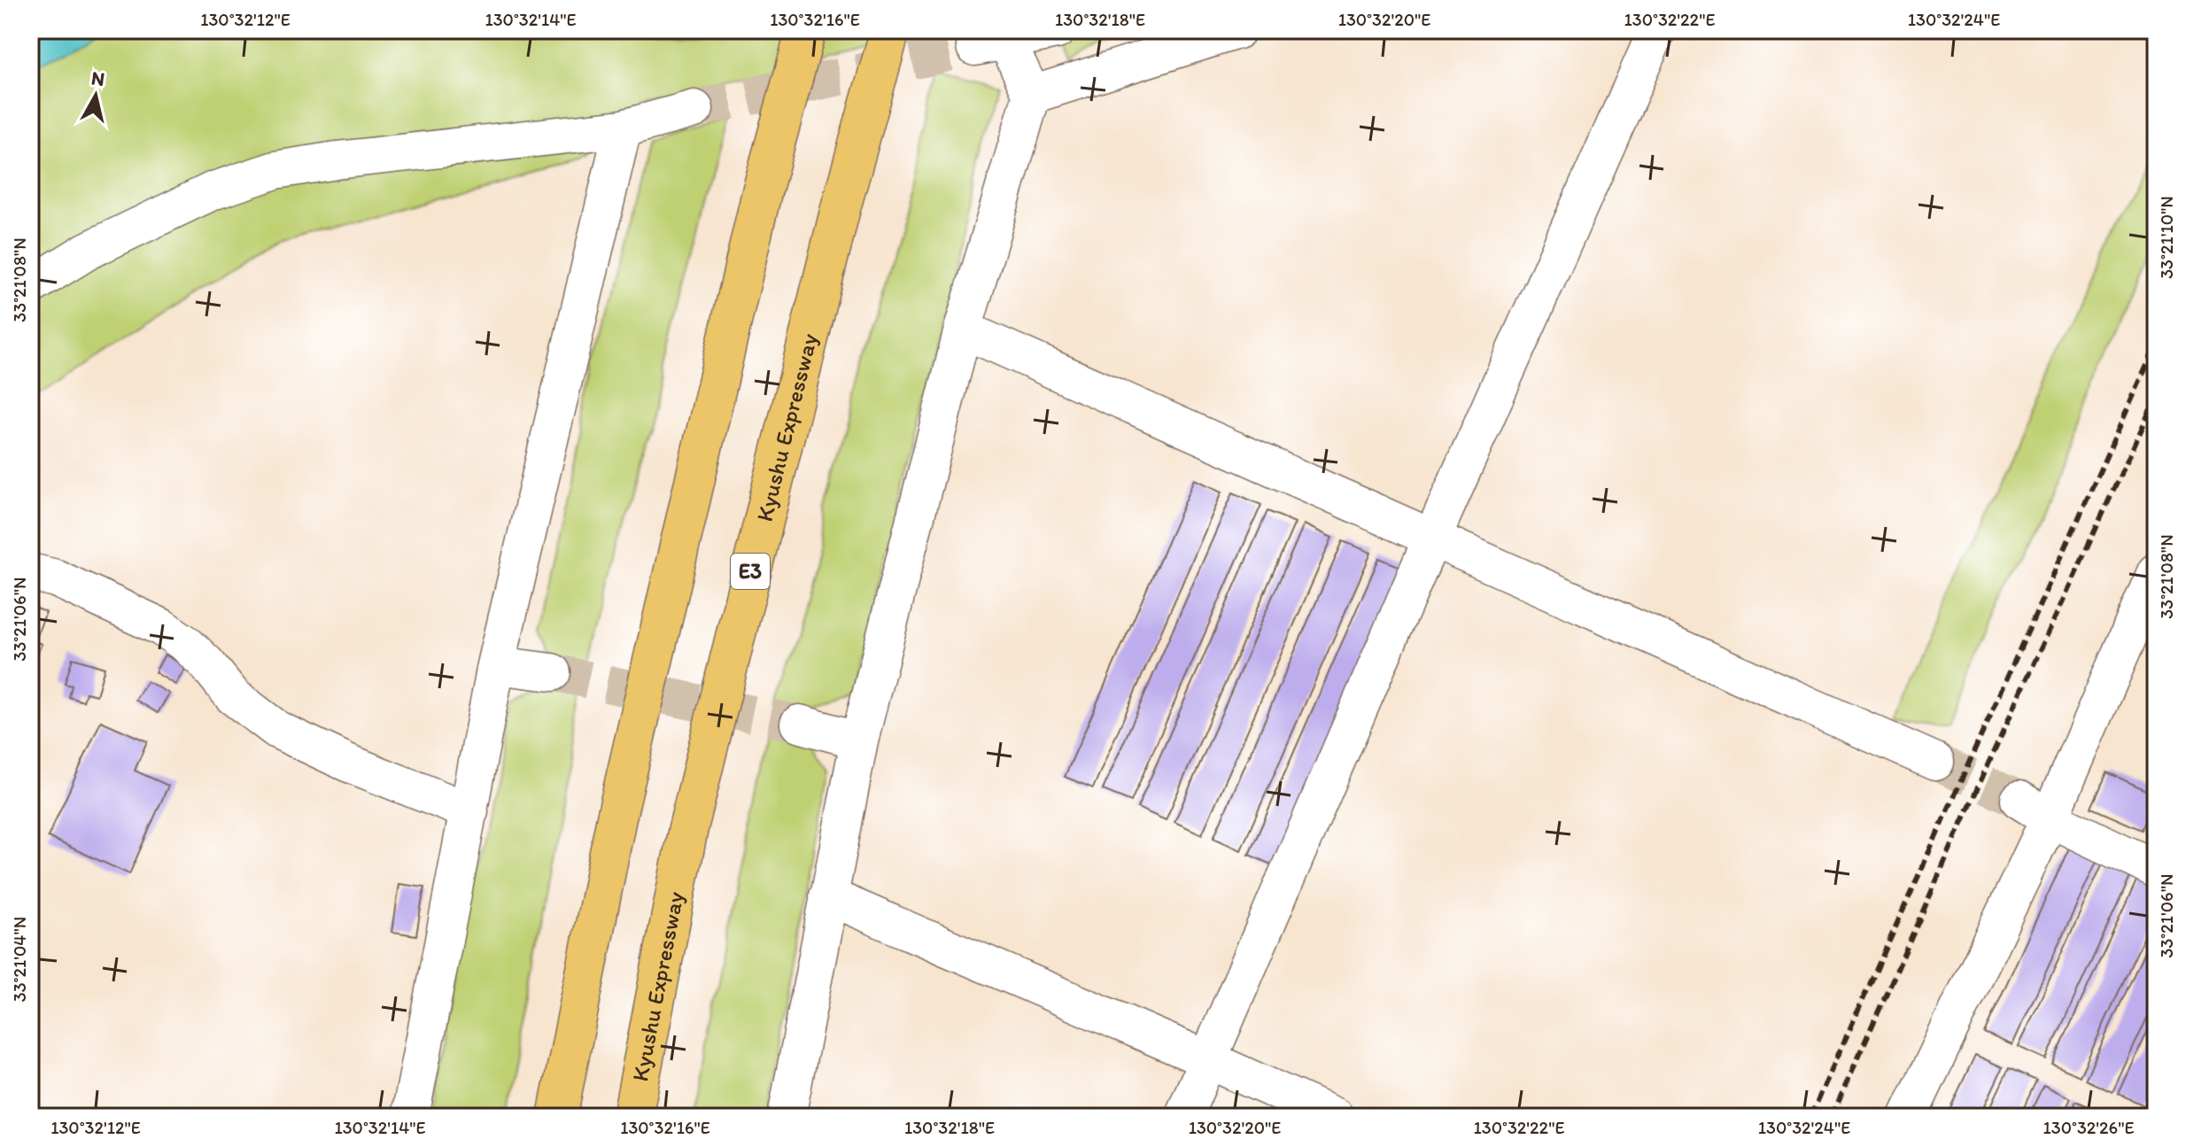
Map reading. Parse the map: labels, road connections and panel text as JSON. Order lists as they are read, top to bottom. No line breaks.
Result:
{"streets":{"highway":["Kyushu Expressway","E3"]},"north":"top","coordinates":["130°32'12\"E","130°32'14\"E","130°32'16\"E","130°32'18\"E","130°32'20\"E","130°32'22\"E","130°32'24\"E","33°21'10\"N","33°21'08\"N","33°21'06\"N","33°21'04\"N","130°32'26\"E"]}
